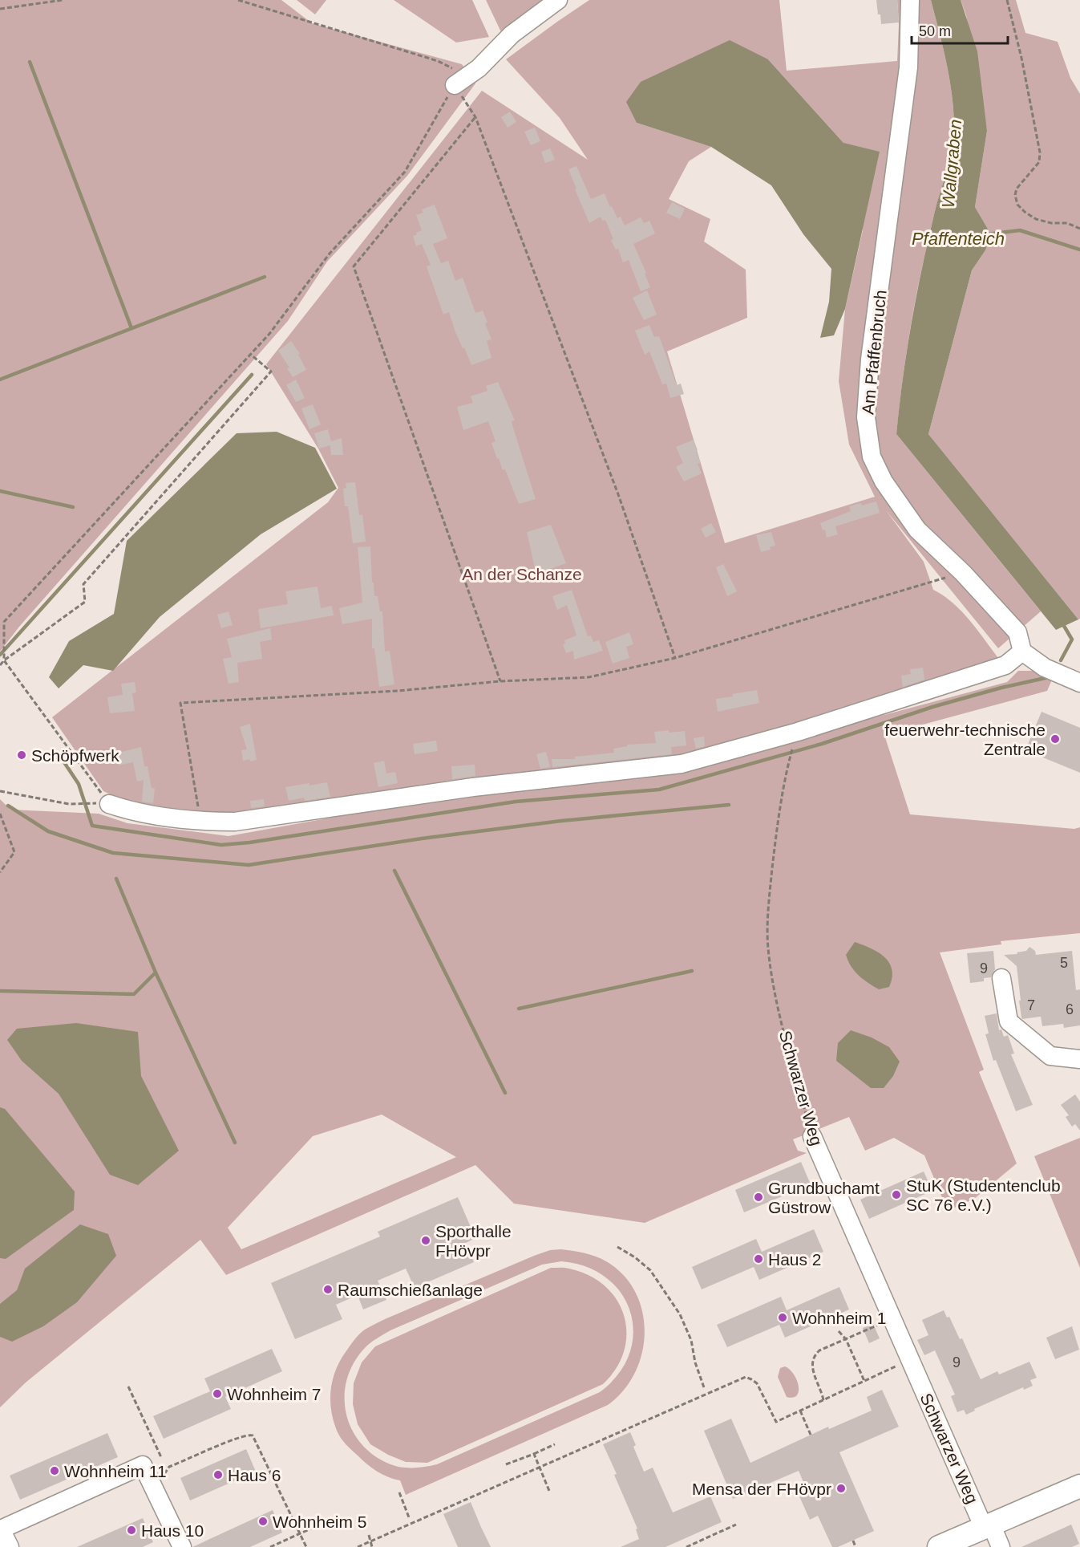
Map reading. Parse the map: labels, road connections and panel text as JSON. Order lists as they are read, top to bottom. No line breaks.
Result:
{"streets":{"street":["Am Pfaffenbruch","Schwarzer Weg"]},"water":["Wallgraben","Pfaffenteich"],"parks":["An der Schanze"],"places":["feuerwehr-technische Zentrale","Schöpfwerk","StuK (Studentenclub SC 76 e.V.)","Grundbuchamt Güstrow","Sporthalle FHövpr","Haus 2","Raumschießanlage","Wohnheim 1","Wohnheim 7","Wohnheim 11","Haus 6","Mensa der FHövpr","Wohnheim 5","Haus 10"],"house_numbers":["5","9","7","6","9"],"scale_bar":"50 m"}
